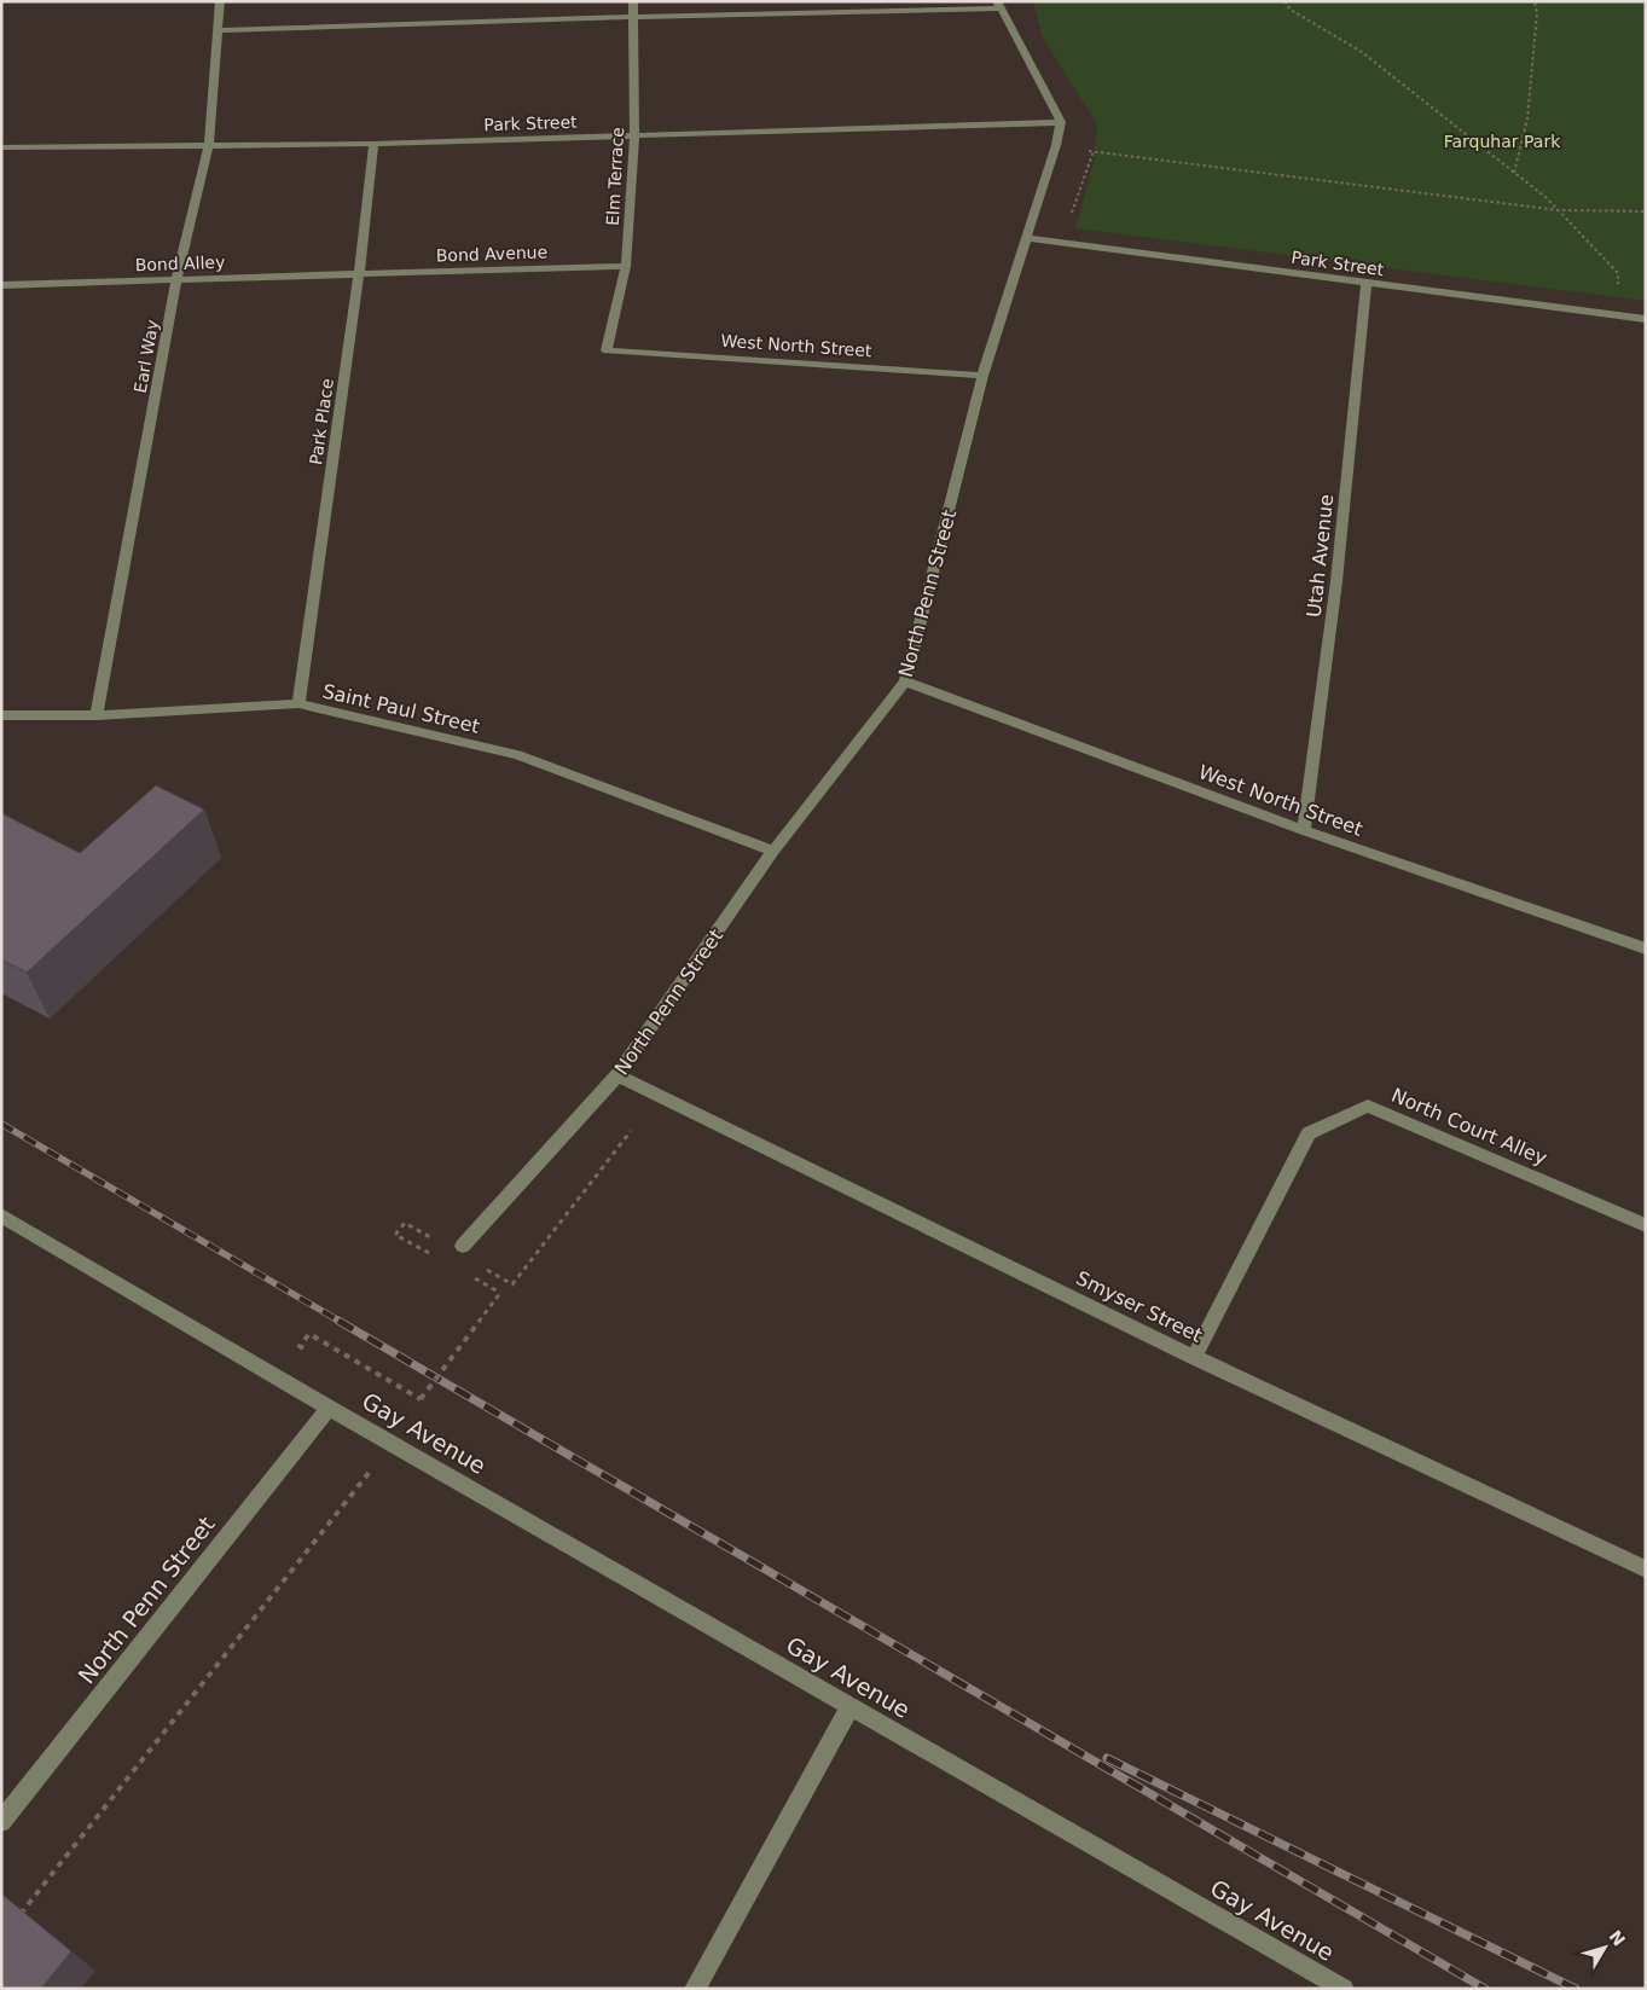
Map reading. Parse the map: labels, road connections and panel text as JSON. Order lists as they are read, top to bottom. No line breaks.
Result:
{"streets":{"street":["Park Street","Elm Terrace","Bond Avenue","Bond Alley","West North Street","Earl Way","Park Place","Utah Avenue","North Penn Street","Saint Paul Street","North Court Alley","Smyser Street","Gay Avenue"]},"crossings":[["Park Street","Elm Terrace"],["Park Street","Earl Way"],["Park Street","Park Place"],["Park Street","Utah Avenue"],["Park Street","North Penn Street"],["Elm Terrace","Bond Avenue"],["Elm Terrace","West North Street"],["Bond Avenue","Bond Alley"],["Bond Avenue","Park Place"],["Bond Alley","Earl Way"],["Bond Alley","Park Place"],["West North Street","Utah Avenue"],["West North Street","North Penn Street"],["Earl Way","Saint Paul Street"],["Park Place","Saint Paul Street"],["North Penn Street","Saint Paul Street"],["North Penn Street","Smyser Street"],["North Penn Street","Gay Avenue"],["North Court Alley","Smyser Street"]],"parks":["Farquhar Park"],"north":"top right"}
